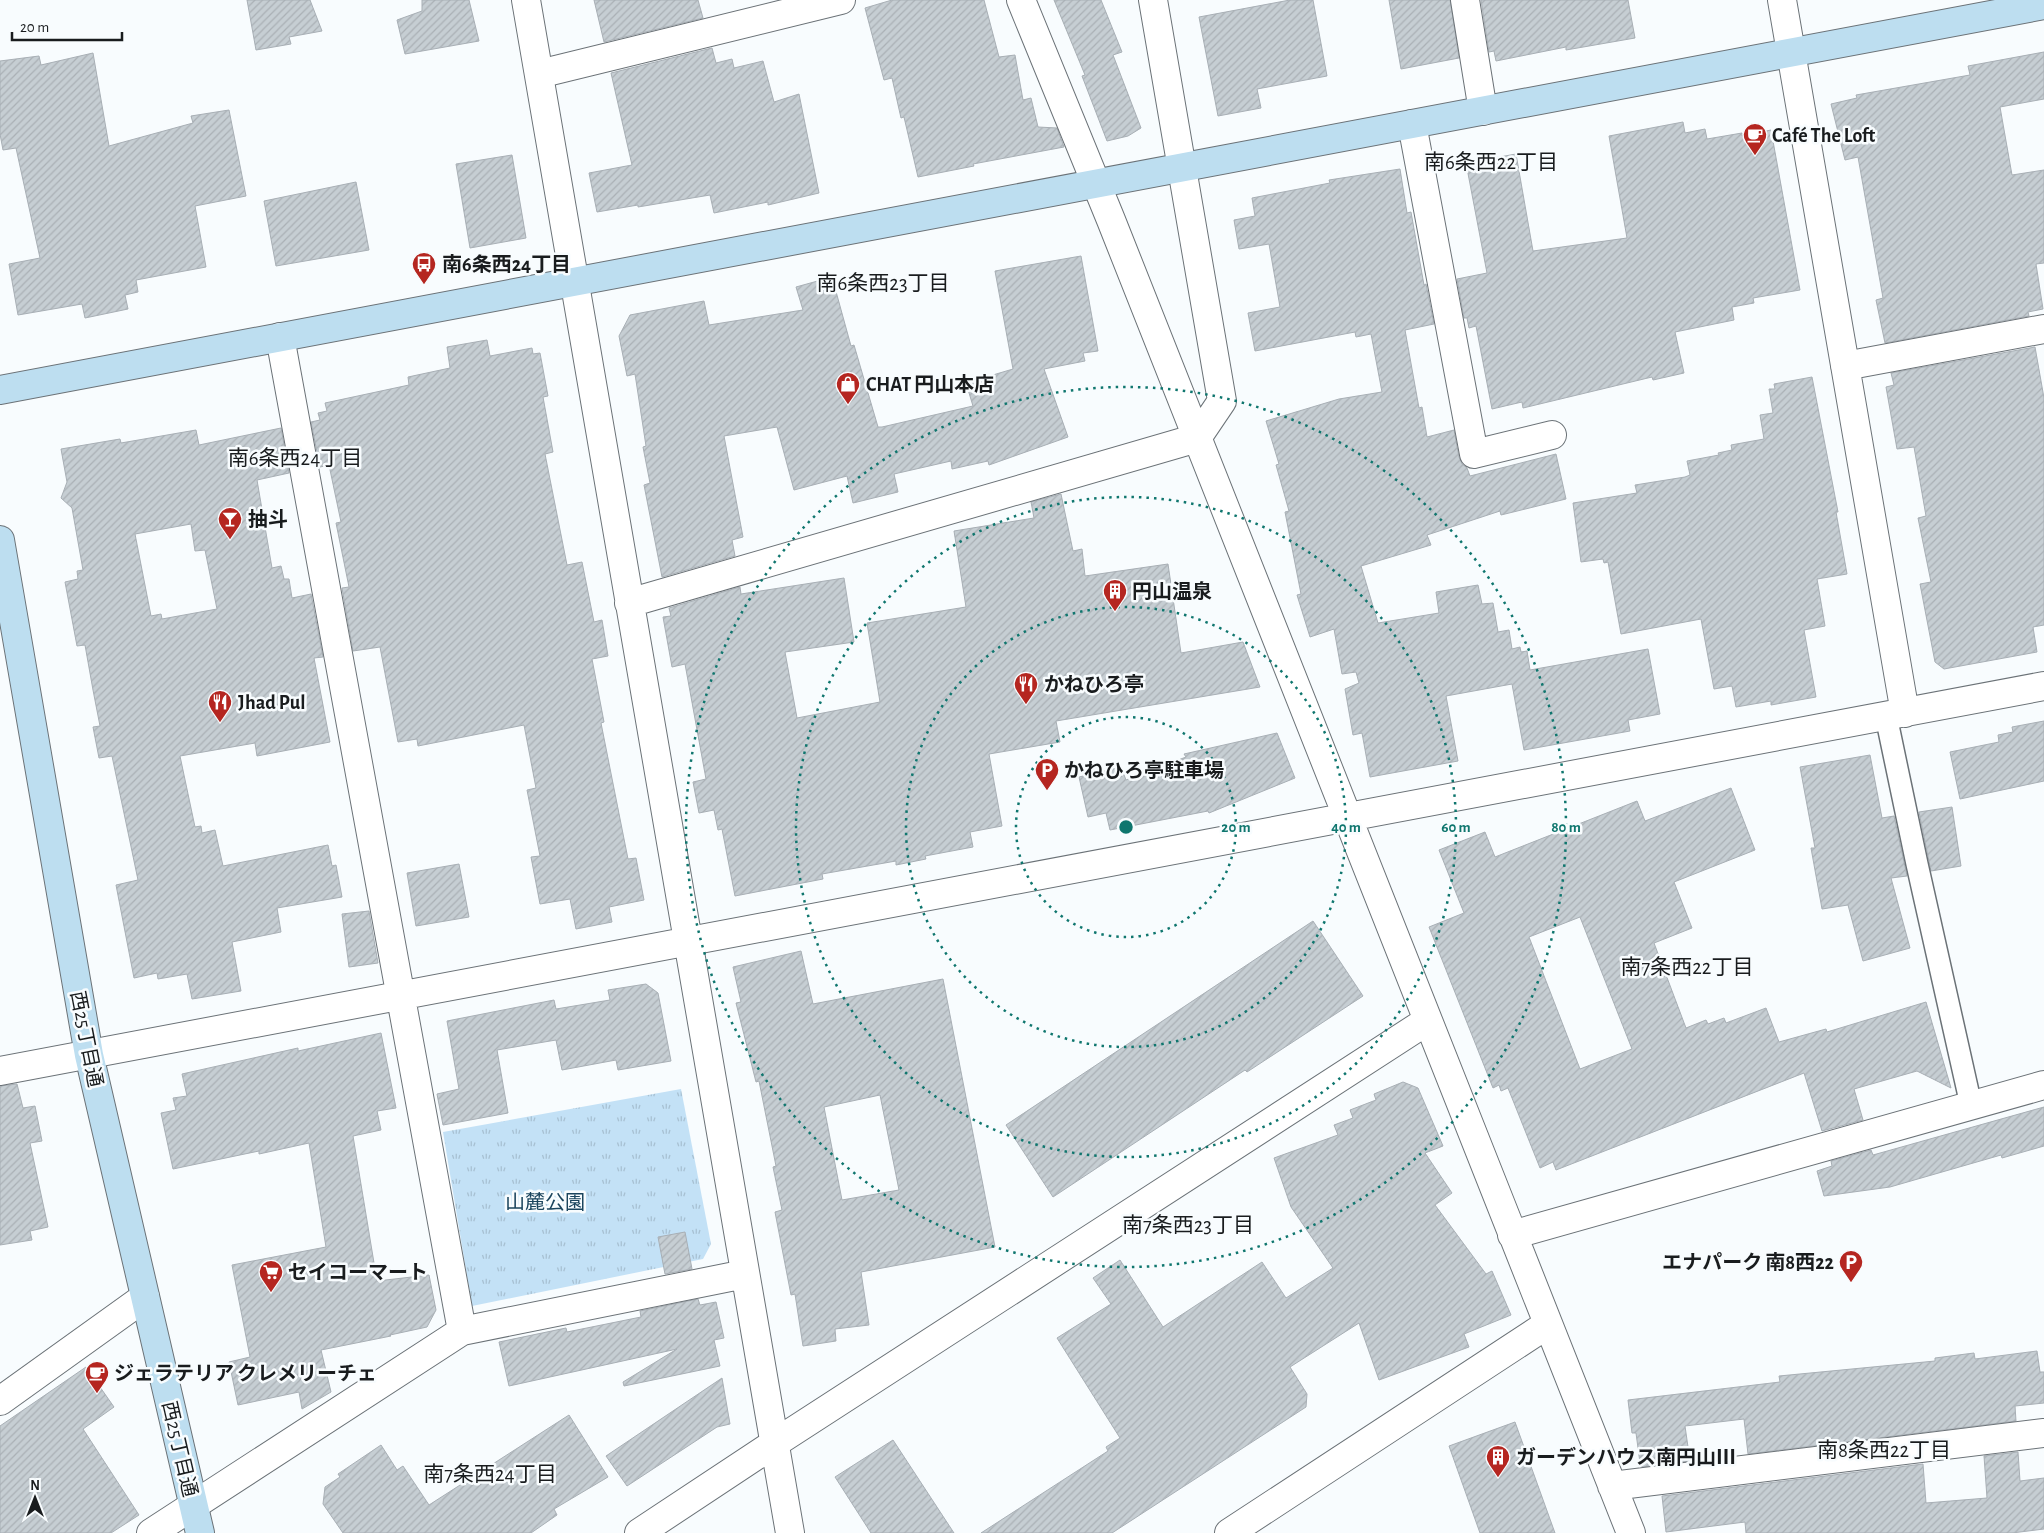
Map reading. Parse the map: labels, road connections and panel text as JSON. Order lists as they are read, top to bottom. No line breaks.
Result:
{"streets":{"street":["西25丁目通"]},"districts":["南6条西22丁目","南6条西23丁目","南6条西24丁目","南7条西22丁目","南7条西23丁目","南8条西22丁目","南7条西24丁目"],"parks":["山麓公園"],"places":{"cafe":["Café The Loft","ジェラテリア クレメリーチェ"],"bus stop":["南6条西24丁目"],"shop":["CHAT 円山本店"],"bar":["抽斗"],"building":["円山温泉","ガーデンハウス南円山Ⅲ"],"restaurant":["かねひろ亭","Jhad Pul"],"parking":["かねひろ亭駐車場","エナパーク 南8西22"],"supermarket":["セイコーマート"]},"scale_bar":"20 m","north":"top","rings":["20 m","40 m","60 m","80 m"]}
